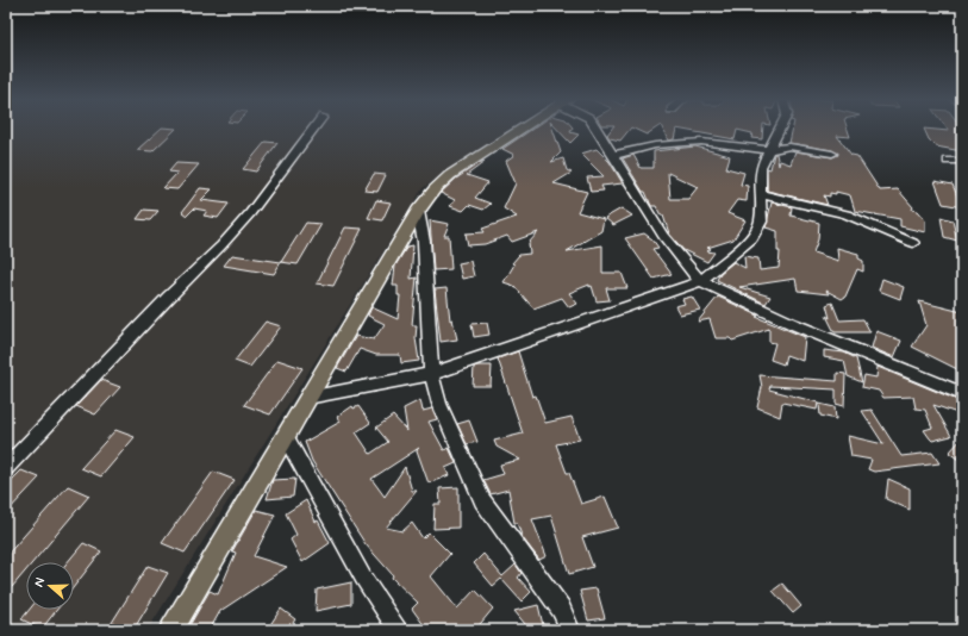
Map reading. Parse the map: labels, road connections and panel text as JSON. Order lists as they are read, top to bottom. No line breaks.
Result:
{"north":"left"}
